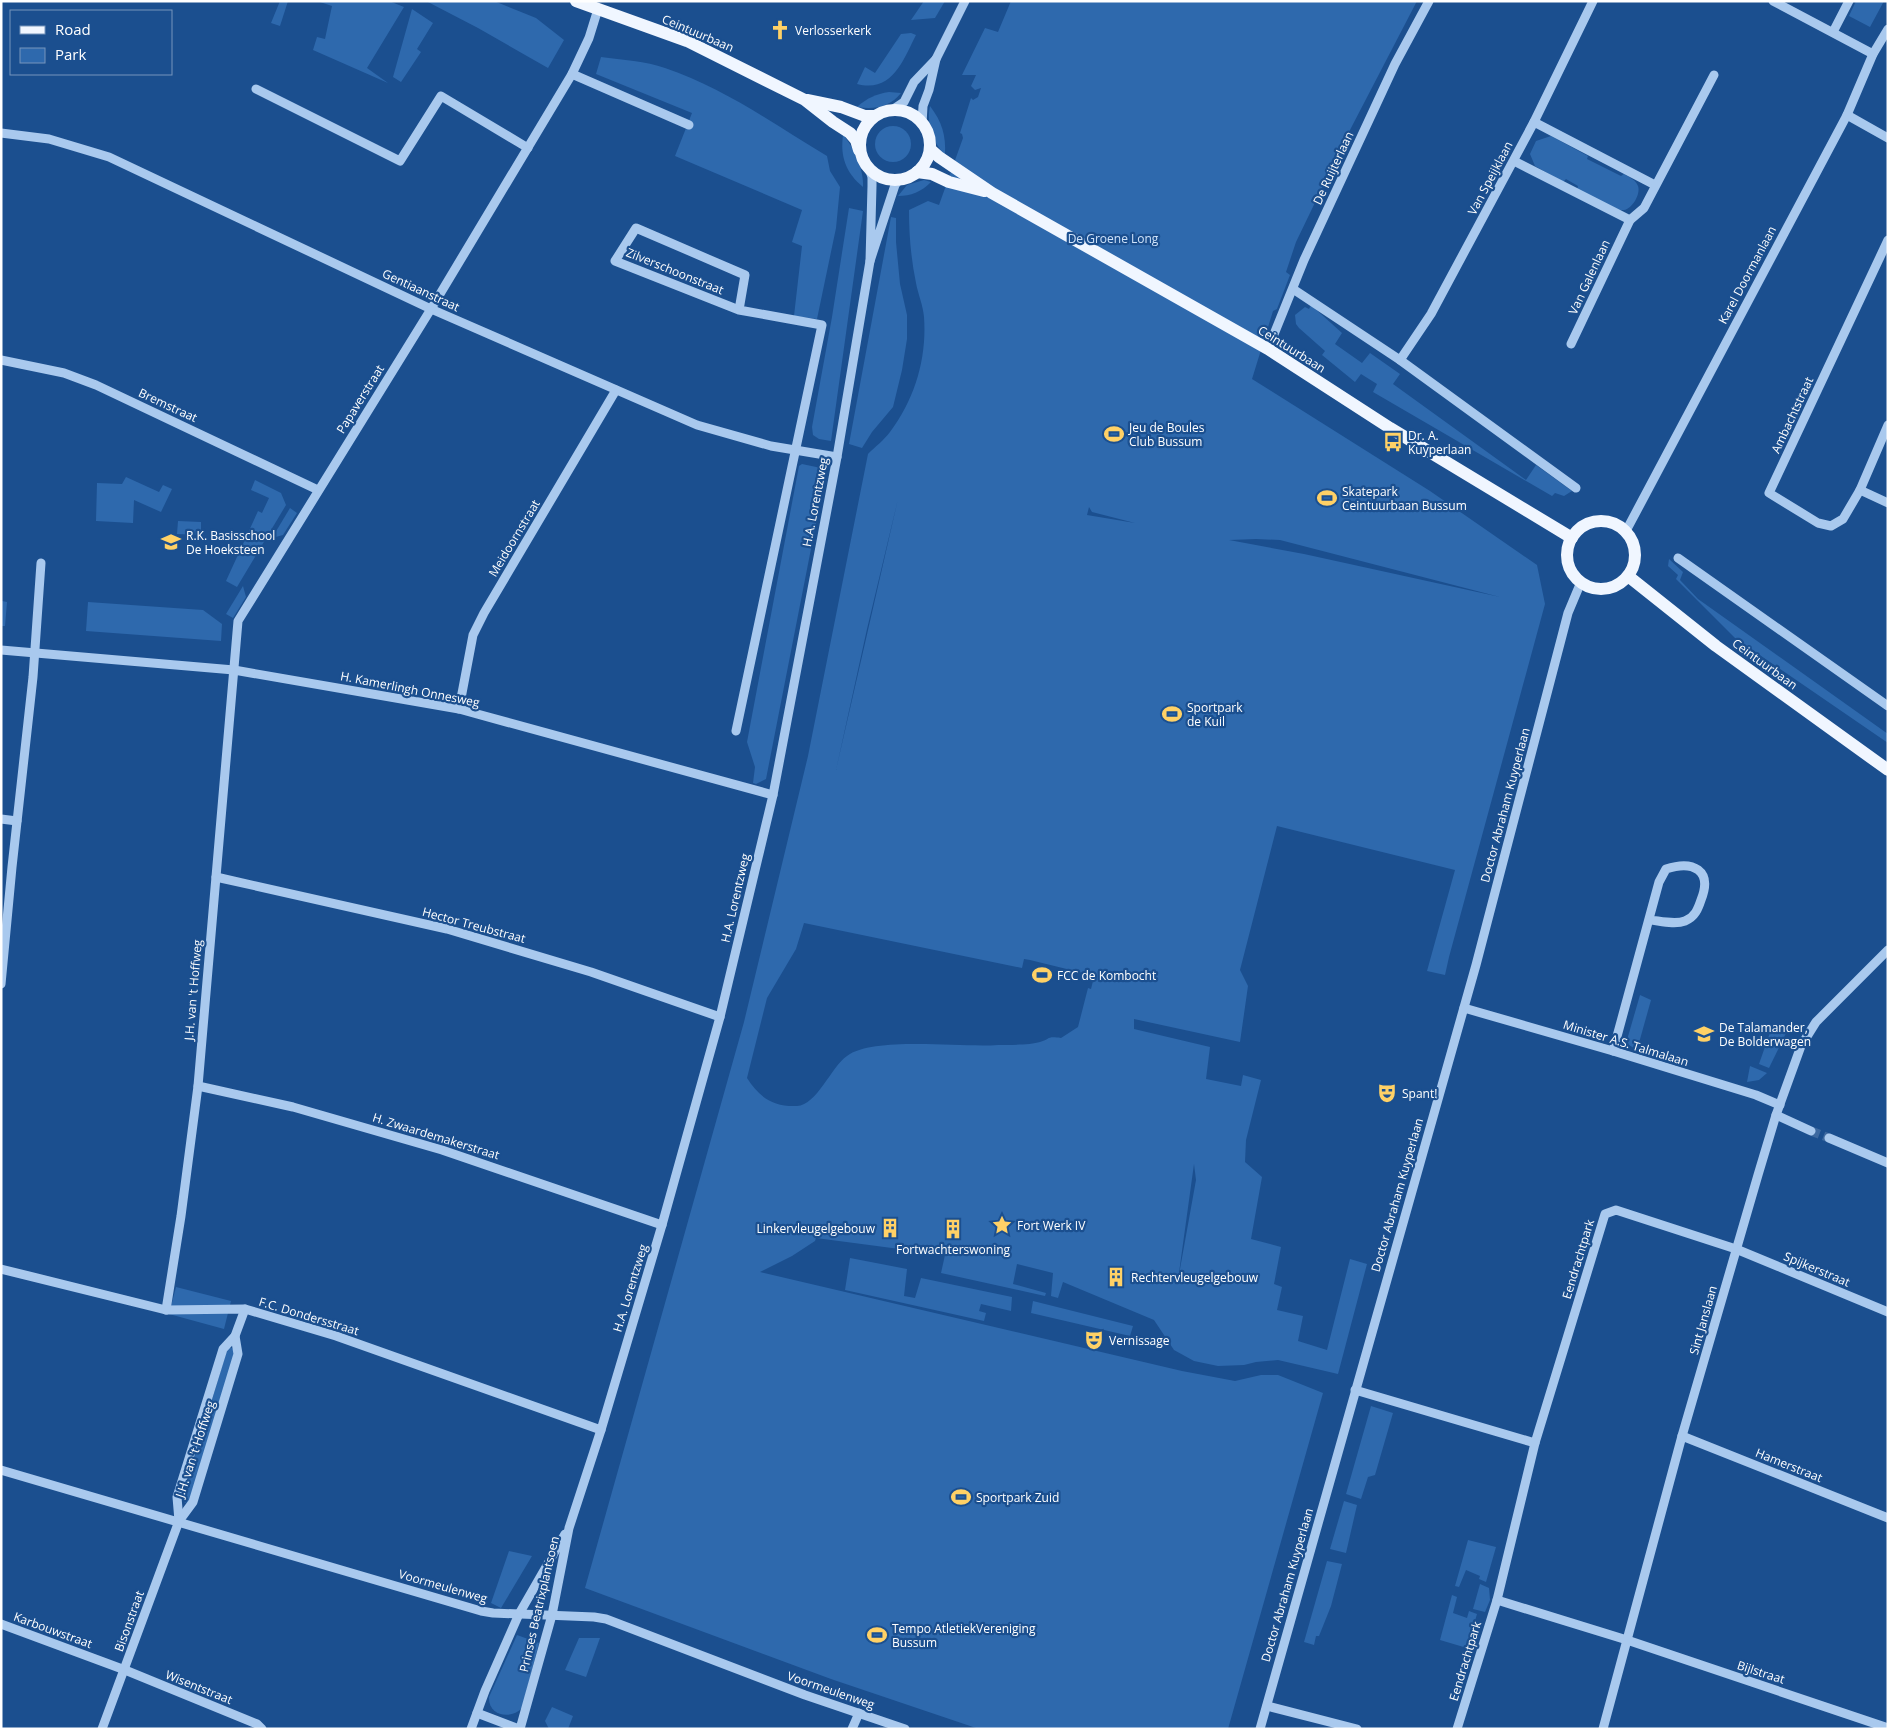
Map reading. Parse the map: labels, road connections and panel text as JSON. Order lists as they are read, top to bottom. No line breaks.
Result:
{"streets":{"main road":["Ceintuurbaan"],"street":["De Ruijterlaan","Van Speijklaan","Zilverschoonstraat","Karel Doormanlaan","Van Galenlaan","Gentiaanstraat","Papaverstraat","Bremstraat","Ambachtstraat","H.A. Lorentzweg","Meidoornstraat","H. Kamerlingh Onnesweg","Doctor Abraham Kuyperlaan","Hector Treubstraat","J.H. van 't Hoffweg","Minister A.S. Talmalaan","H. Zwaardemakerstraat","Eendrachtpark","Spijkerstraat","F.C. Dondersstraat","Sint Janslaan","Hamerstraat","Voormeulenweg","Prinses Beatrixplantsoen","Bisonstraat","Karbouwstraat","Bijlstraat","Wisentstraat"]},"crossings":[["Ceintuurbaan","De Ruijterlaan"],["Ceintuurbaan","Karel Doormanlaan"],["Ceintuurbaan","Papaverstraat"],["Ceintuurbaan","H.A. Lorentzweg"],["Ceintuurbaan","Doctor Abraham Kuyperlaan"],["Zilverschoonstraat","Gentiaanstraat"],["Karel Doormanlaan","Doctor Abraham Kuyperlaan"],["Gentiaanstraat","Papaverstraat"],["Gentiaanstraat","H.A. Lorentzweg"],["Gentiaanstraat","Meidoornstraat"],["Papaverstraat","Bremstraat"],["Papaverstraat","H. Kamerlingh Onnesweg"],["Papaverstraat","J.H. van 't Hoffweg"],["H.A. Lorentzweg","H. Kamerlingh Onnesweg"],["H.A. Lorentzweg","Hector Treubstraat"],["H.A. Lorentzweg","H. Zwaardemakerstraat"],["H.A. Lorentzweg","F.C. Dondersstraat"],["H.A. Lorentzweg","Prinses Beatrixplantsoen"],["Meidoornstraat","H. Kamerlingh Onnesweg"],["H. Kamerlingh Onnesweg","J.H. van 't Hoffweg"],["Doctor Abraham Kuyperlaan","Minister A.S. Talmalaan"],["Hector Treubstraat","J.H. van 't Hoffweg"],["J.H. van 't Hoffweg","H. Zwaardemakerstraat"],["J.H. van 't Hoffweg","F.C. Dondersstraat"],["J.H. van 't Hoffweg","Voormeulenweg"],["J.H. van 't Hoffweg","Bisonstraat"],["Minister A.S. Talmalaan","Sint Janslaan"],["Eendrachtpark","Spijkerstraat"],["Eendrachtpark","Sint Janslaan"],["Spijkerstraat","Sint Janslaan"],["Sint Janslaan","Hamerstraat"],["Sint Janslaan","Bijlstraat"],["Voormeulenweg","Prinses Beatrixplantsoen"],["Voormeulenweg","Bisonstraat"],["Bisonstraat","Karbouwstraat"],["Bisonstraat","Wisentstraat"],["Karbouwstraat","Wisentstraat"]],"parks":["De Groene Long"],"places":{"church":["Verlosserkerk"],"sports":["Jeu de Boules Club Bussum","Skatepark Ceintuurbaan Bussum","Sportpark de Kuil","FCC de Kombocht","Sportpark Zuid","Tempo AtletiekVereniging Bussum"],"bus stop":["Dr. A. Kuyperlaan"],"school or university":["R.K. Basisschool De Hoeksteen","De Talamander, De Bolderwagen"],"theatre":["Spant!","Vernissage"],"place":["Fort Werk IV"],"building":["Linkervleugelgebouw","Fortwachterswoning","Rechtervleugelgebouw"]},"legend":["Road","Park"]}
